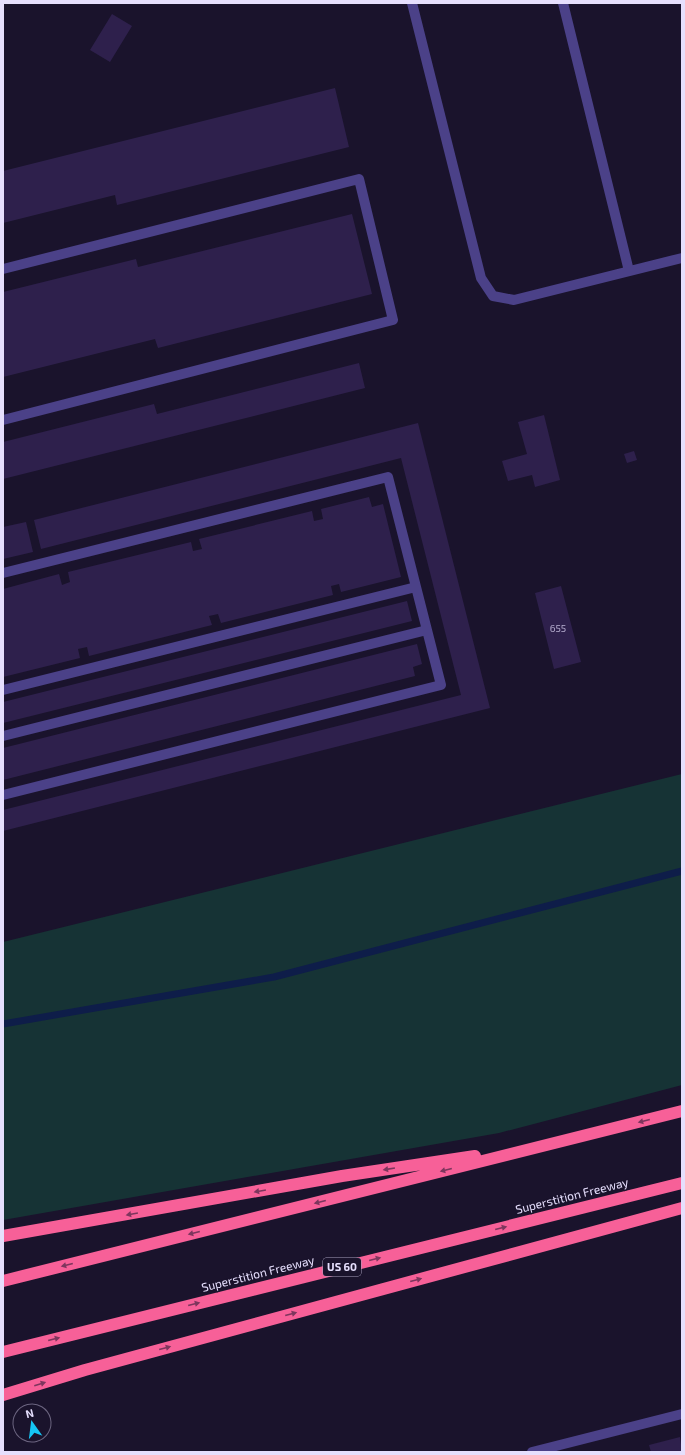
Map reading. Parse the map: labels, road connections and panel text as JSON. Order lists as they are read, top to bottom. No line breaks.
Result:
{"streets":{"highway":["Superstition Freeway","US 60"]},"house_numbers":["655"],"north":"top"}
